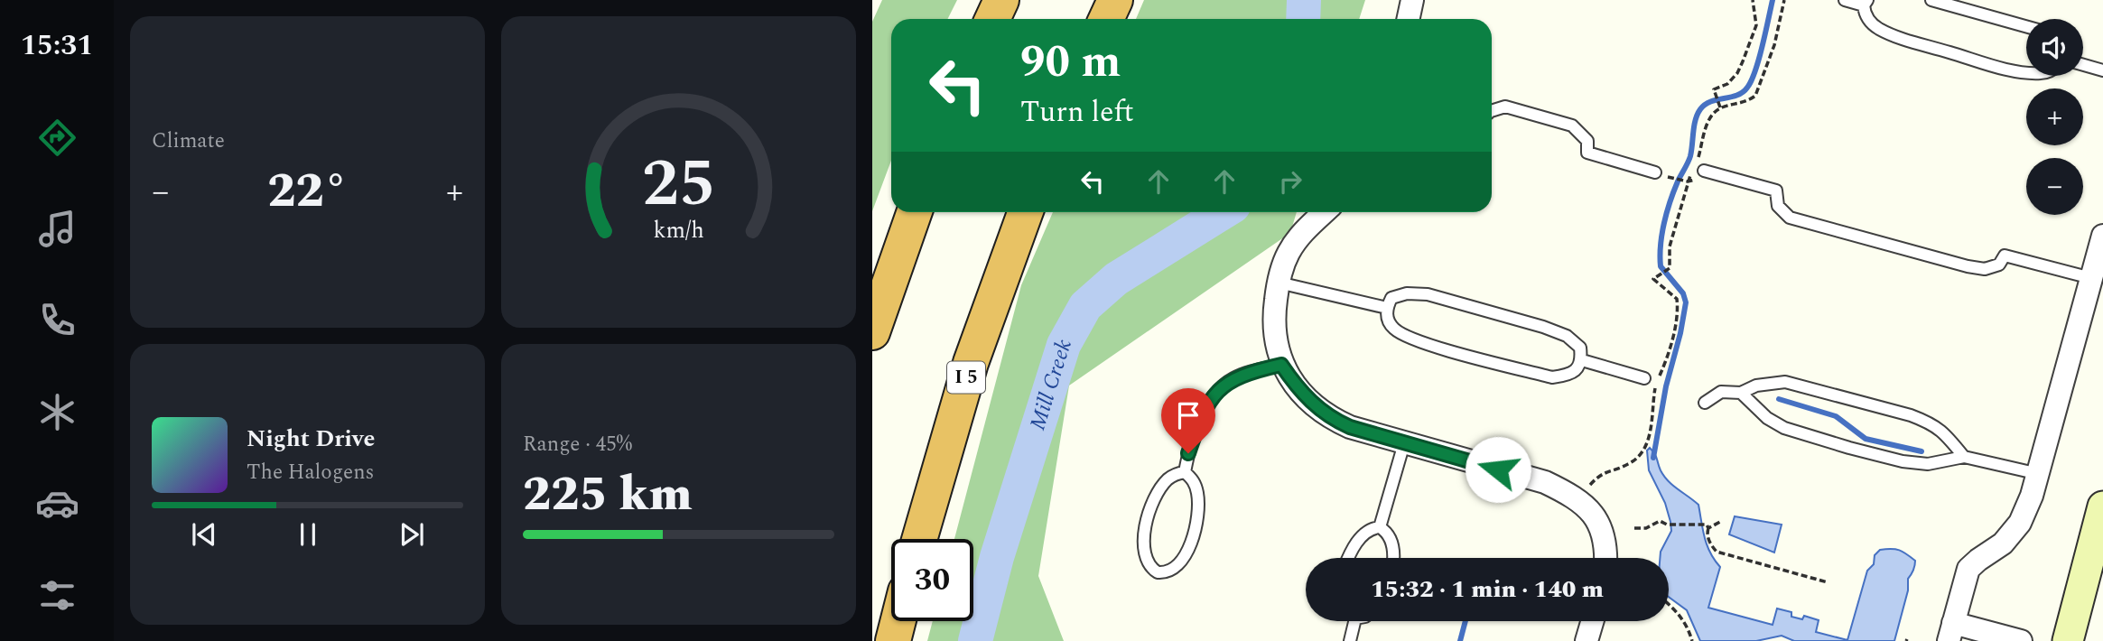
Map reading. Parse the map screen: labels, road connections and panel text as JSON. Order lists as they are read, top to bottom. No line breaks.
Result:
{"streets":{"highway":["I 5"]},"water":["Mill Creek"],"page":{"tabs":"15:31","tile":["Climate",["Range · 45%","225 km"]],"map_buttons":["+","−"],"turn":["90 m","Turn left"],"heat":["−","22°","+"],"song":["Night Drive","The Halogens"],"limit":"30","trip":"15:32 · 1 min · 140 m","gauge":["25","km/h"]}}
